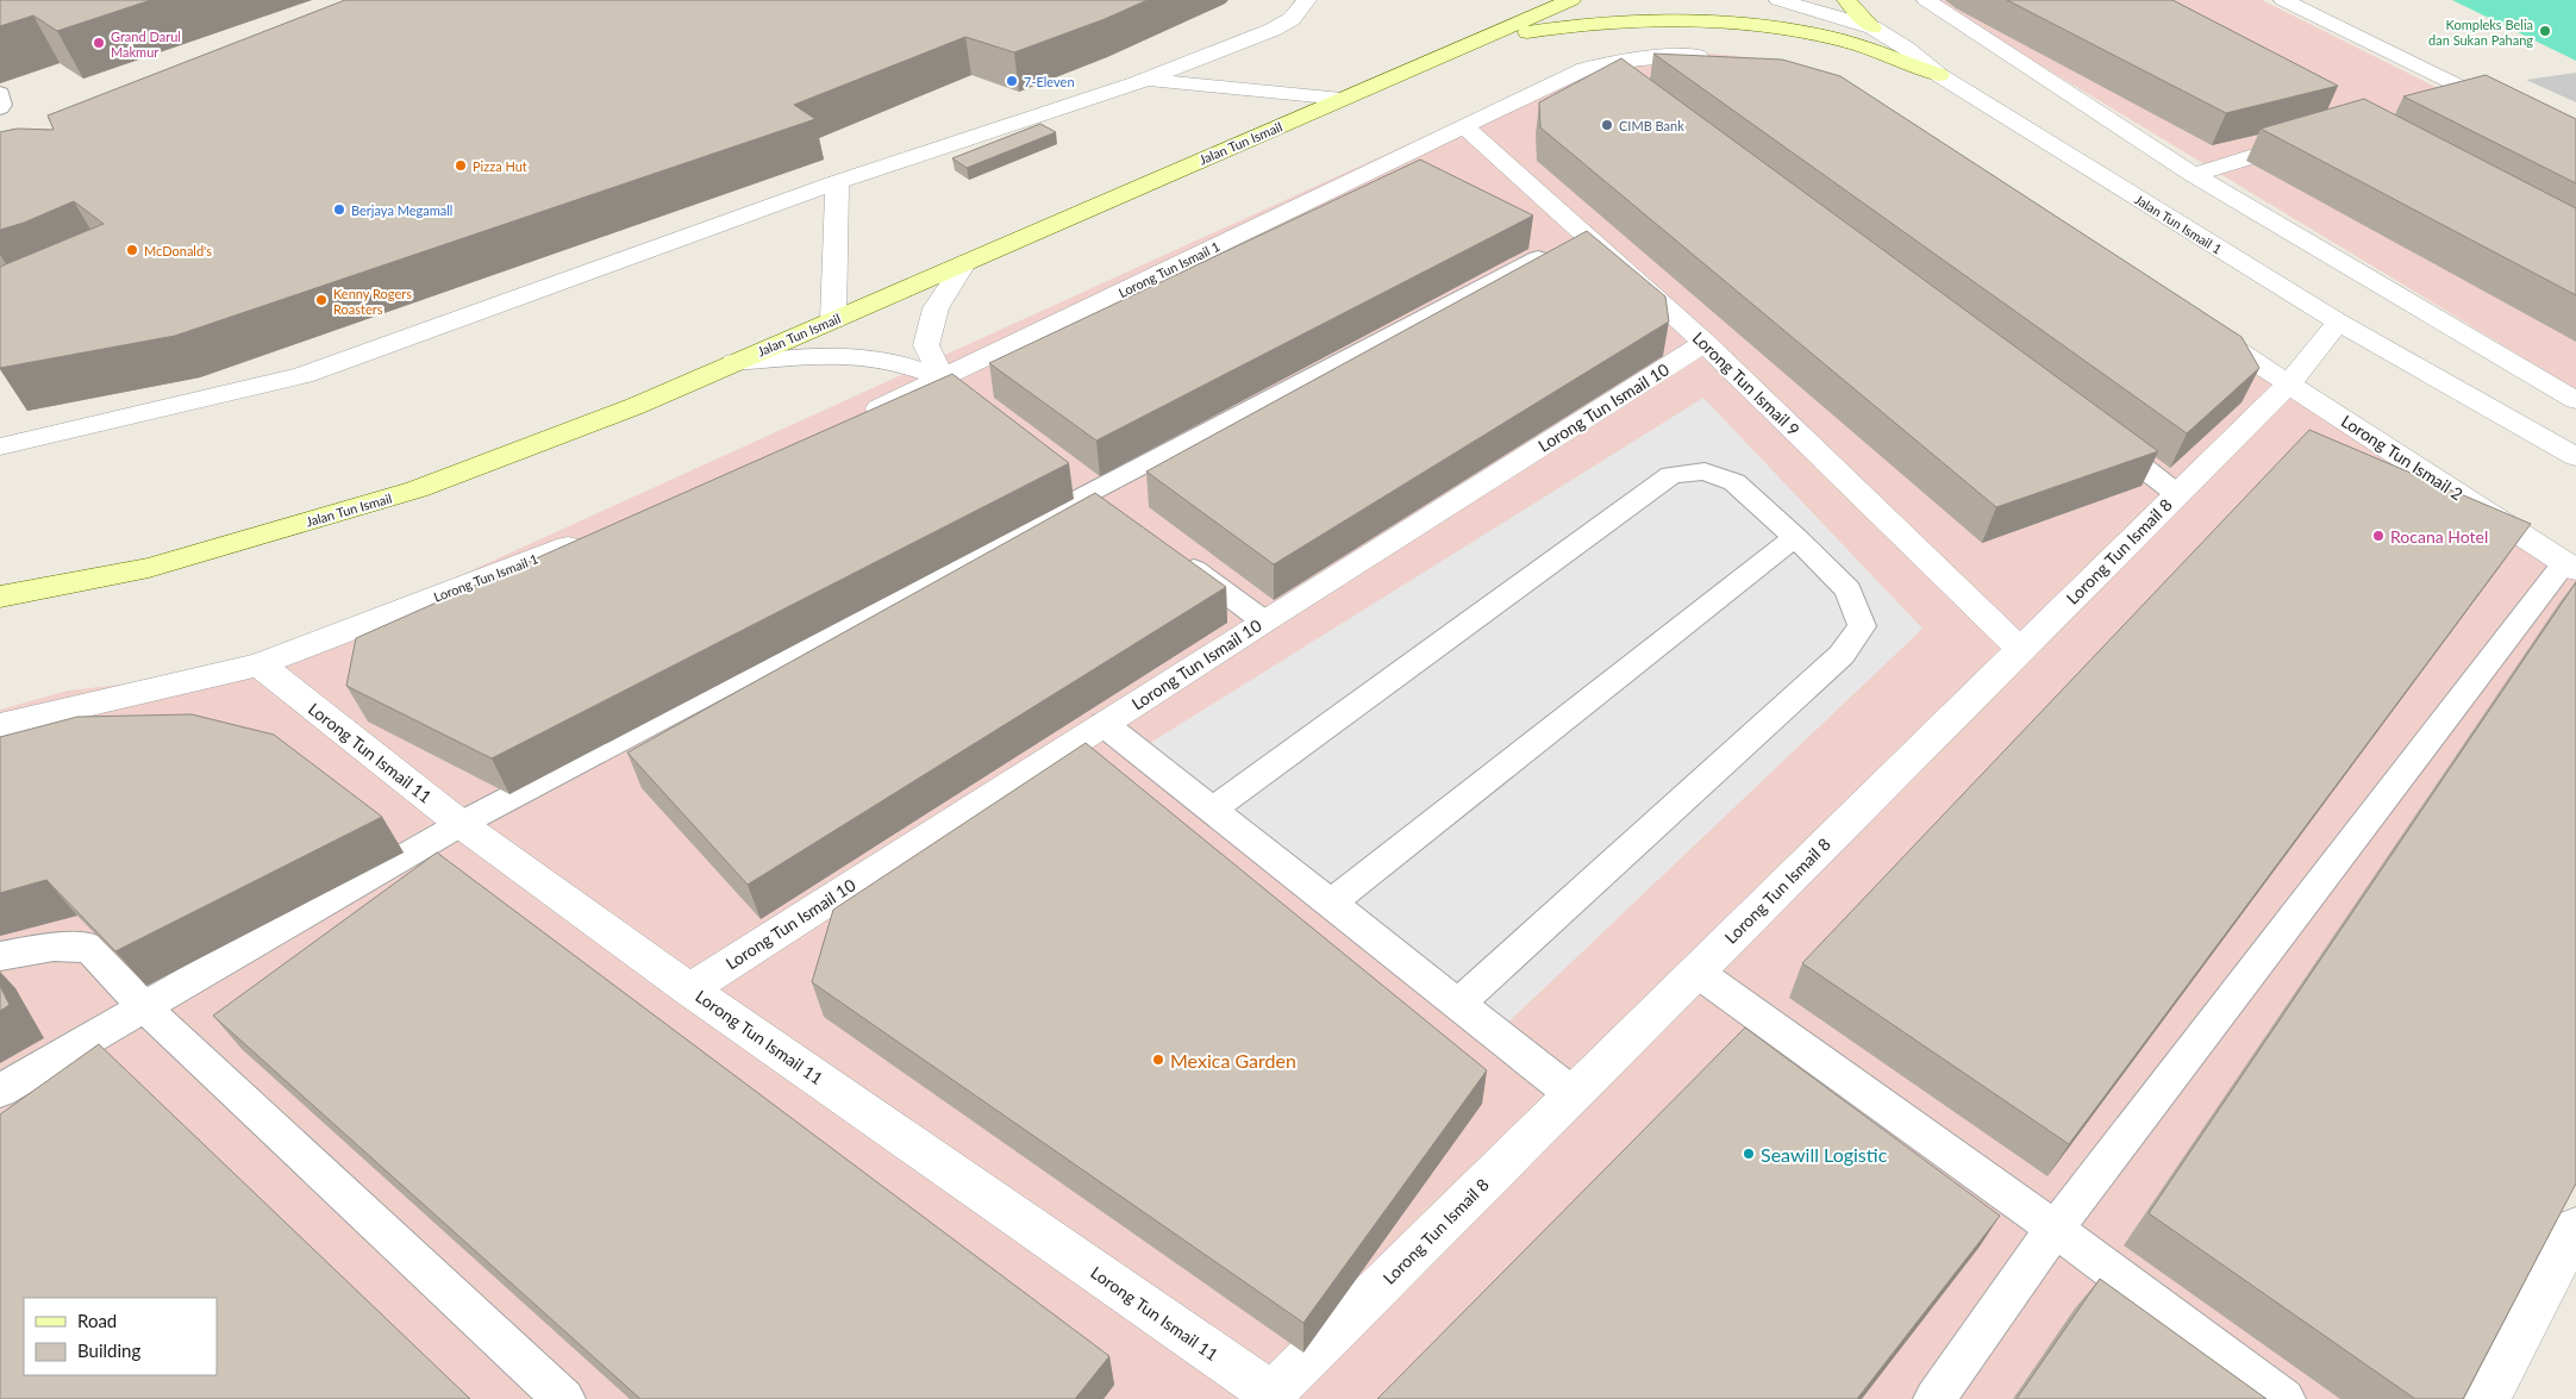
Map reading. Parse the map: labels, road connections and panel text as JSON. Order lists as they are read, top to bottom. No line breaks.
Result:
{"streets":{"main road":["Jalan Tun Ismail"],"street":["Jalan Tun Ismail 1","Lorong Tun Ismail 1","Lorong Tun Ismail 9","Lorong Tun Ismail 10","Lorong Tun Ismail 2","Lorong Tun Ismail 8","Lorong Tun Ismail 11"]},"crossings":[["Jalan Tun Ismail 1","Lorong Tun Ismail 8"],["Lorong Tun Ismail 1","Lorong Tun Ismail 9"],["Lorong Tun Ismail 1","Lorong Tun Ismail 11"],["Lorong Tun Ismail 9","Lorong Tun Ismail 10"],["Lorong Tun Ismail 9","Lorong Tun Ismail 8"],["Lorong Tun Ismail 10","Lorong Tun Ismail 11"],["Lorong Tun Ismail 2","Lorong Tun Ismail 8"],["Lorong Tun Ismail 8","Lorong Tun Ismail 11"]],"places":["Kompleks Belia dan Sukan Pahang","Grand Darul Makmur","7-Eleven","CIMB Bank","Pizza Hut","Berjaya Megamall","McDonald's","Kenny Rogers Roasters","Rocana Hotel","Mexica Garden","Seawill Logistic"],"legend":["Road","Building"]}
